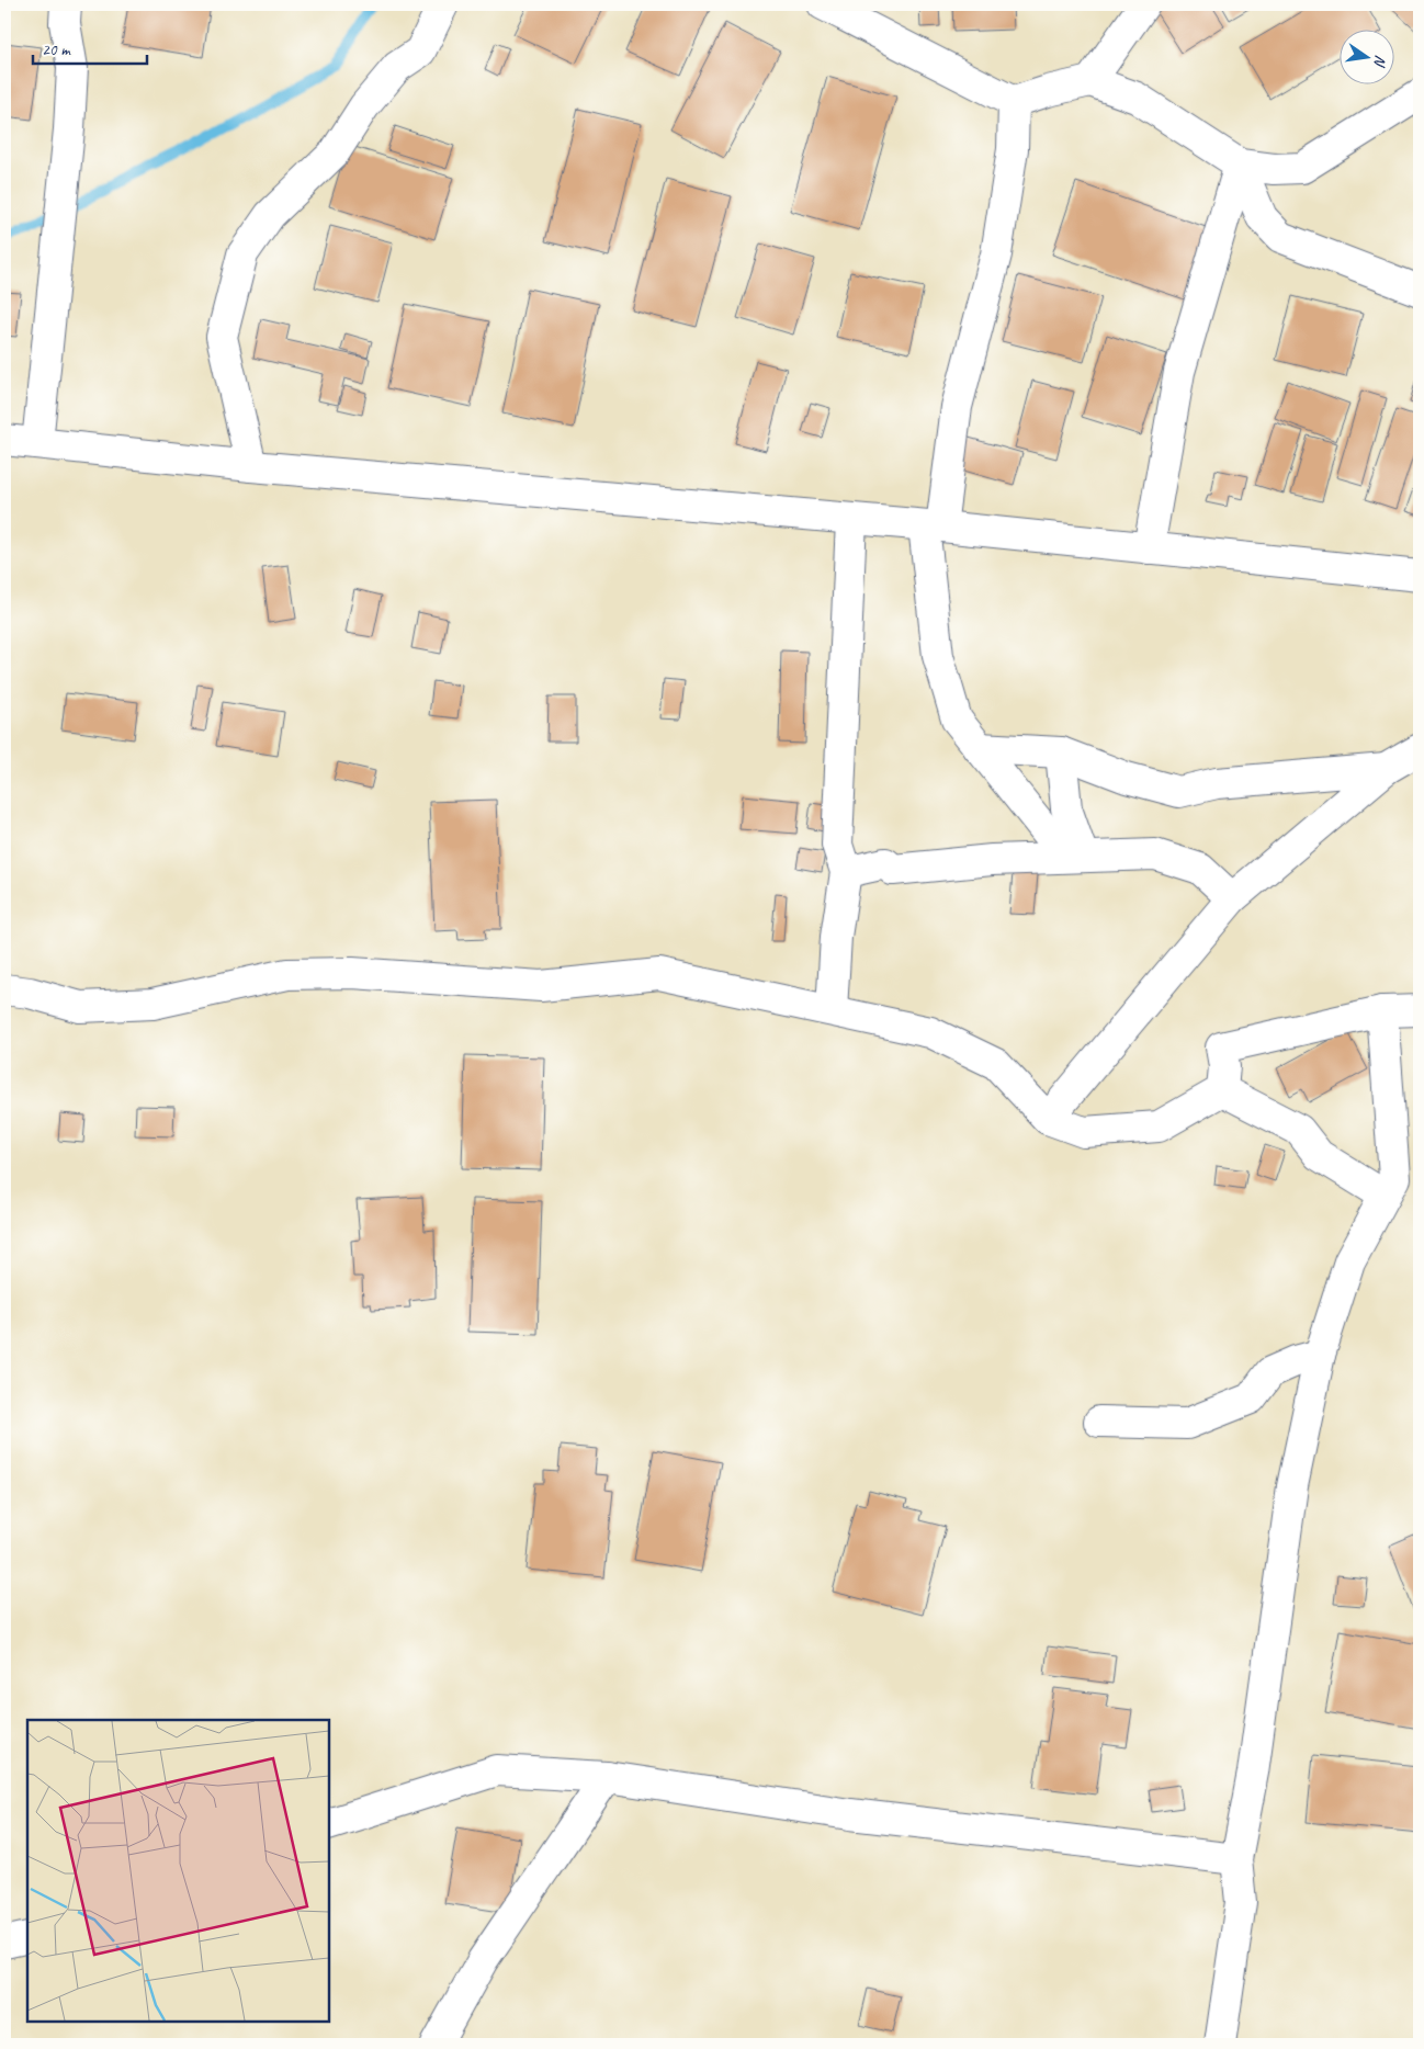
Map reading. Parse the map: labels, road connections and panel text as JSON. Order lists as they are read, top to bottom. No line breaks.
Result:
{"scale_bar":"20 m","north":"right"}
